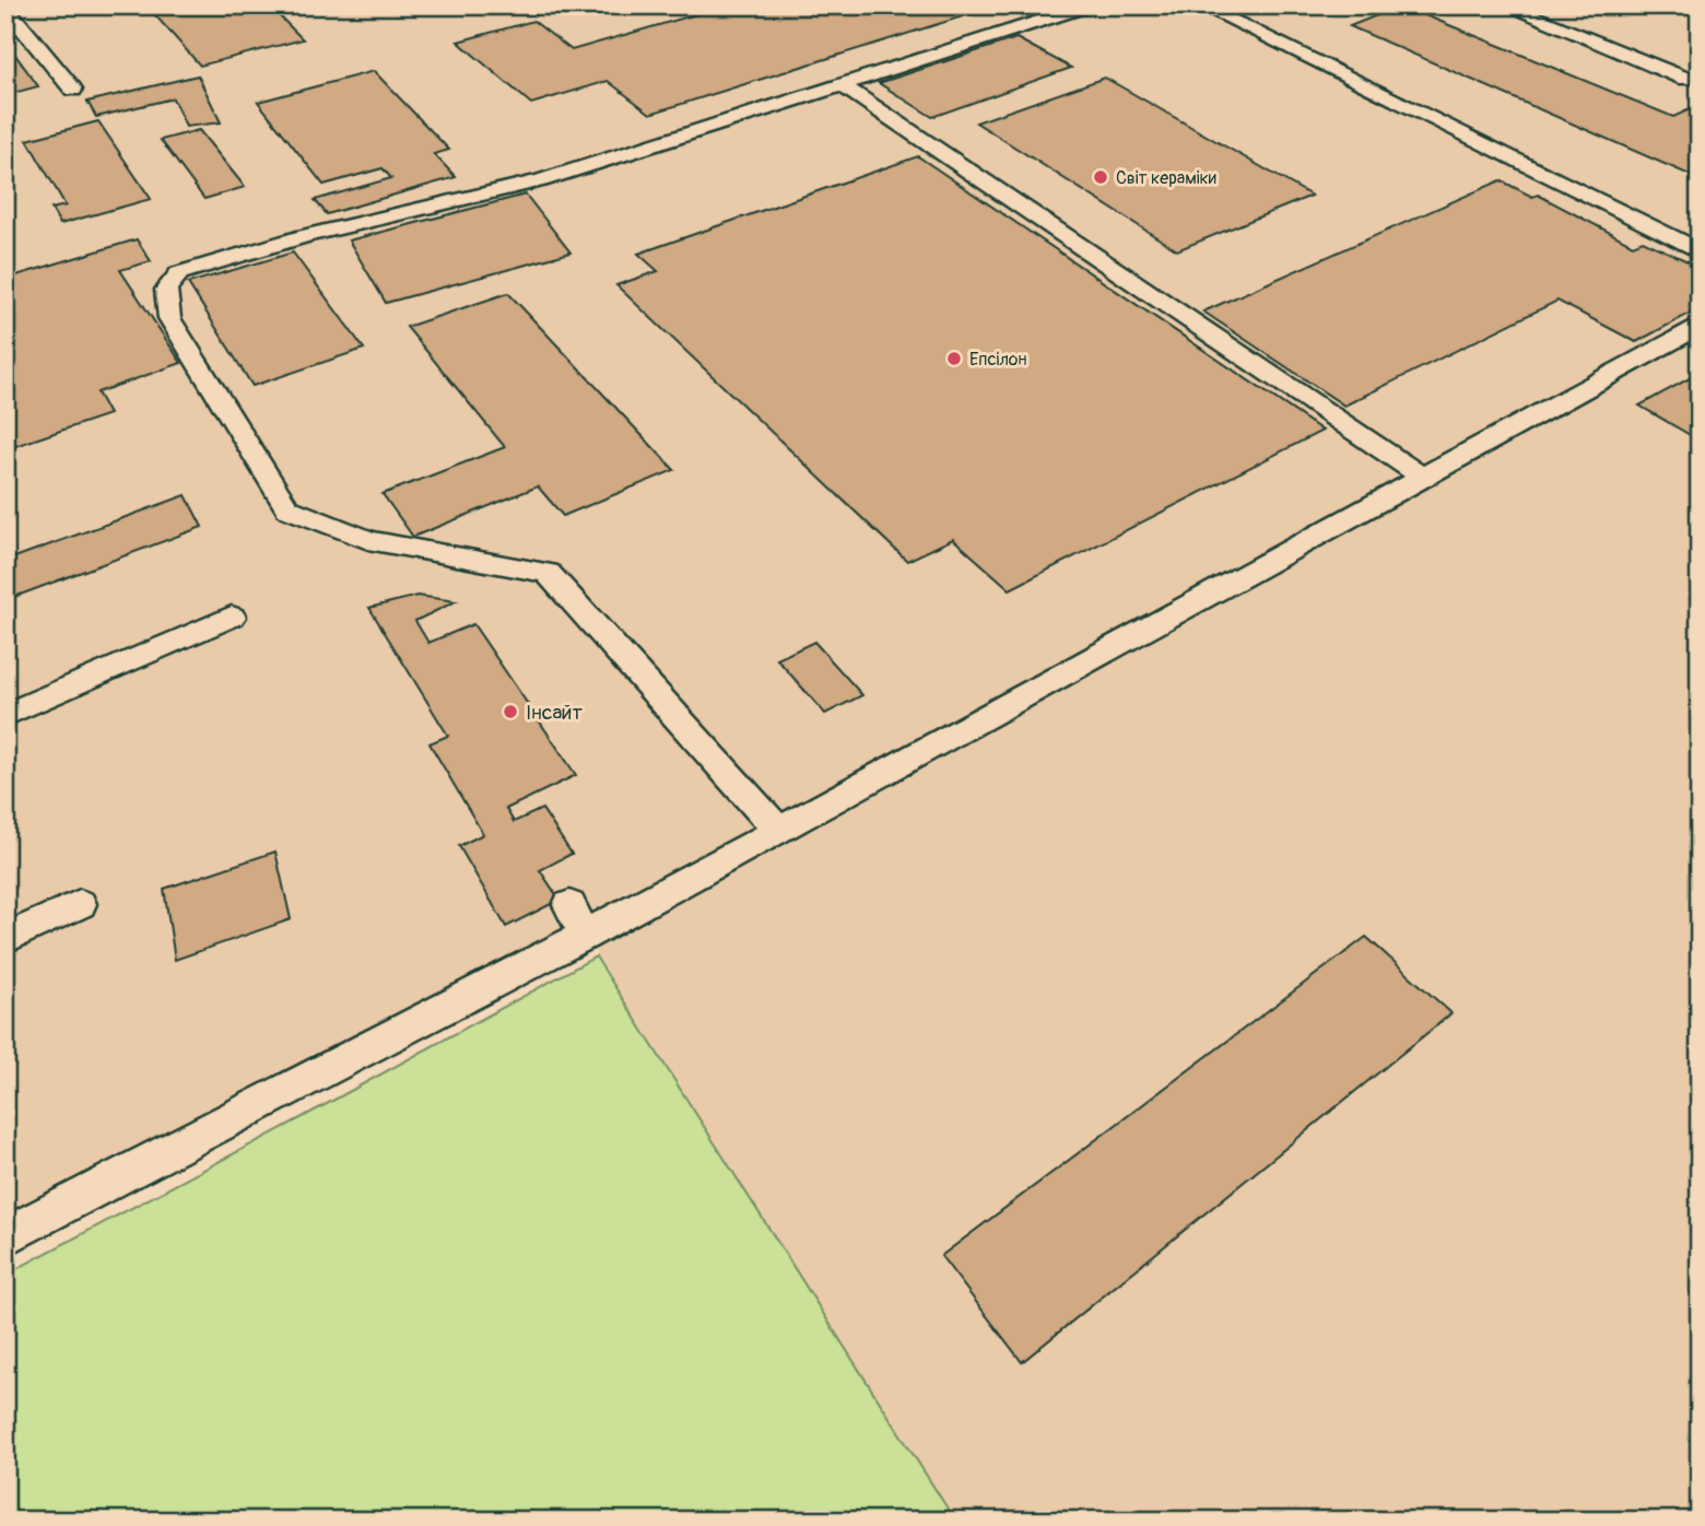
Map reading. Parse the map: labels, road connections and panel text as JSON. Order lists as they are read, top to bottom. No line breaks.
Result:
{"places":["Світ кераміки","Епсілон","Інсайт"]}
